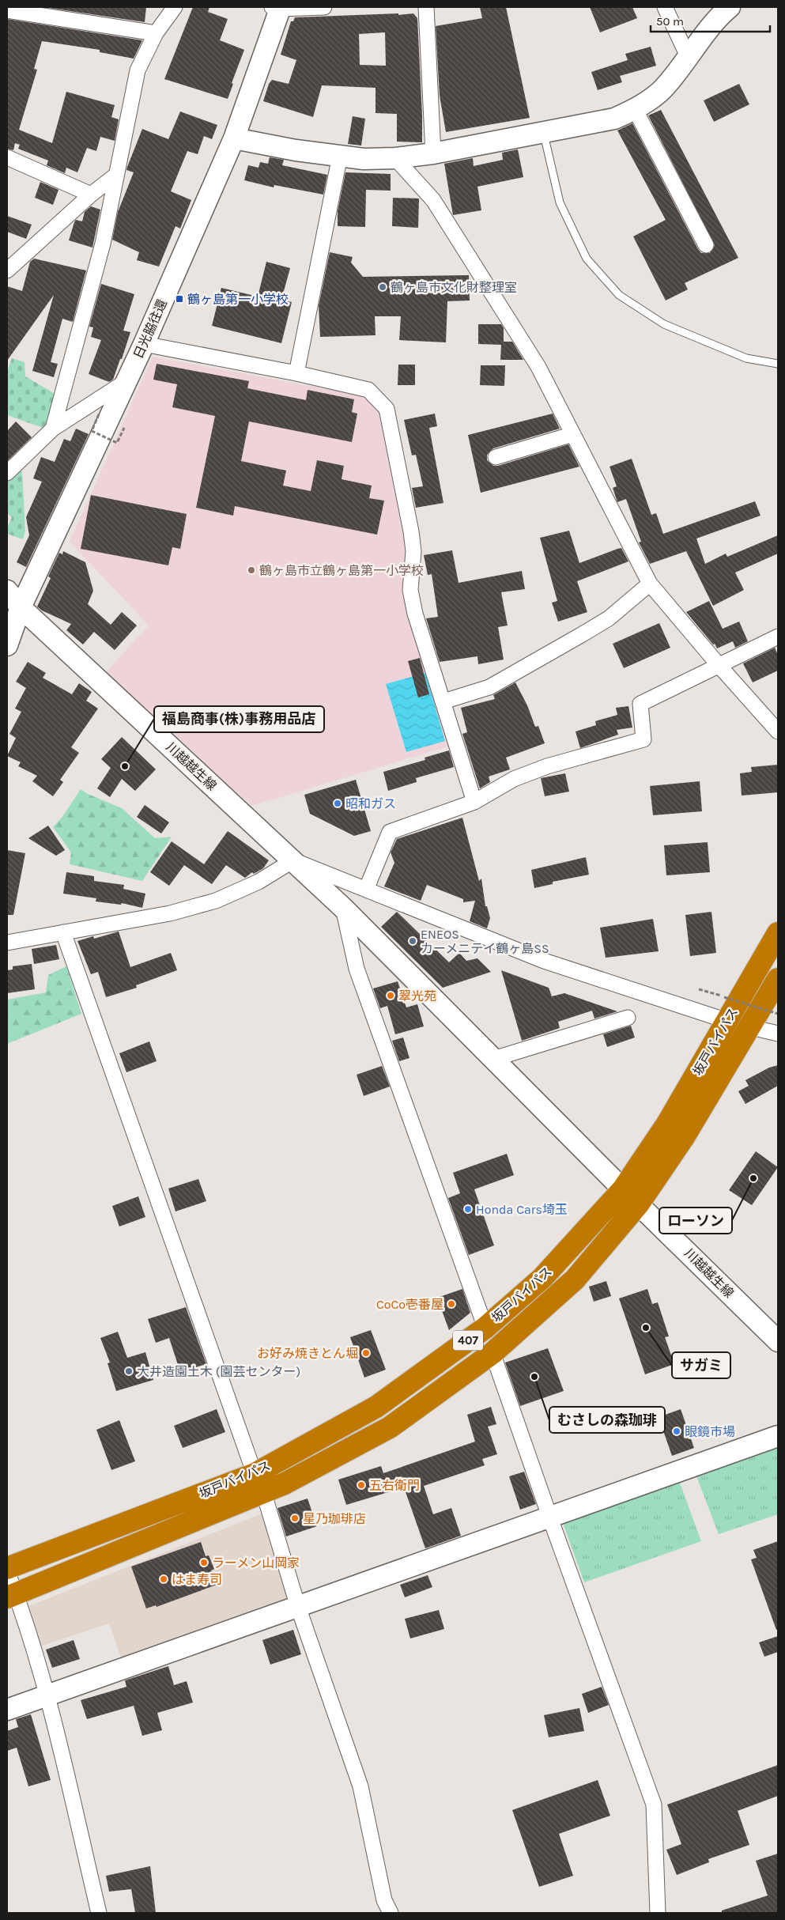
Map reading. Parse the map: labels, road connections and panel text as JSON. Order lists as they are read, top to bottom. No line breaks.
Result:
{"streets":{"highway":["坂戸バイパス","407"],"street":["日光脇往還","川越越生線"]},"crossings":[["日光脇往還","川越越生線"],["川越越生線","坂戸バイパス"]],"places":{"other":["鶴ヶ島市文化財整理室","鶴ヶ島市立鶴ヶ島第一小学校","福島商事(株)事務用品店","昭和ガス","ENEOS カーメニテイ鶴ヶ島SS","翠光苑","ローソン","Honda Cars埼玉","CoCo壱番屋","サガミ","お好み焼きとん堀","大井造園土木 (園芸センター)","むさしの森珈琲","眼鏡市場","五右衛門","星乃珈琲店","ラーメン山岡家","はま寿司"],"transit":["鶴ヶ島第一小学校"]},"scale_bar":"50 m"}
